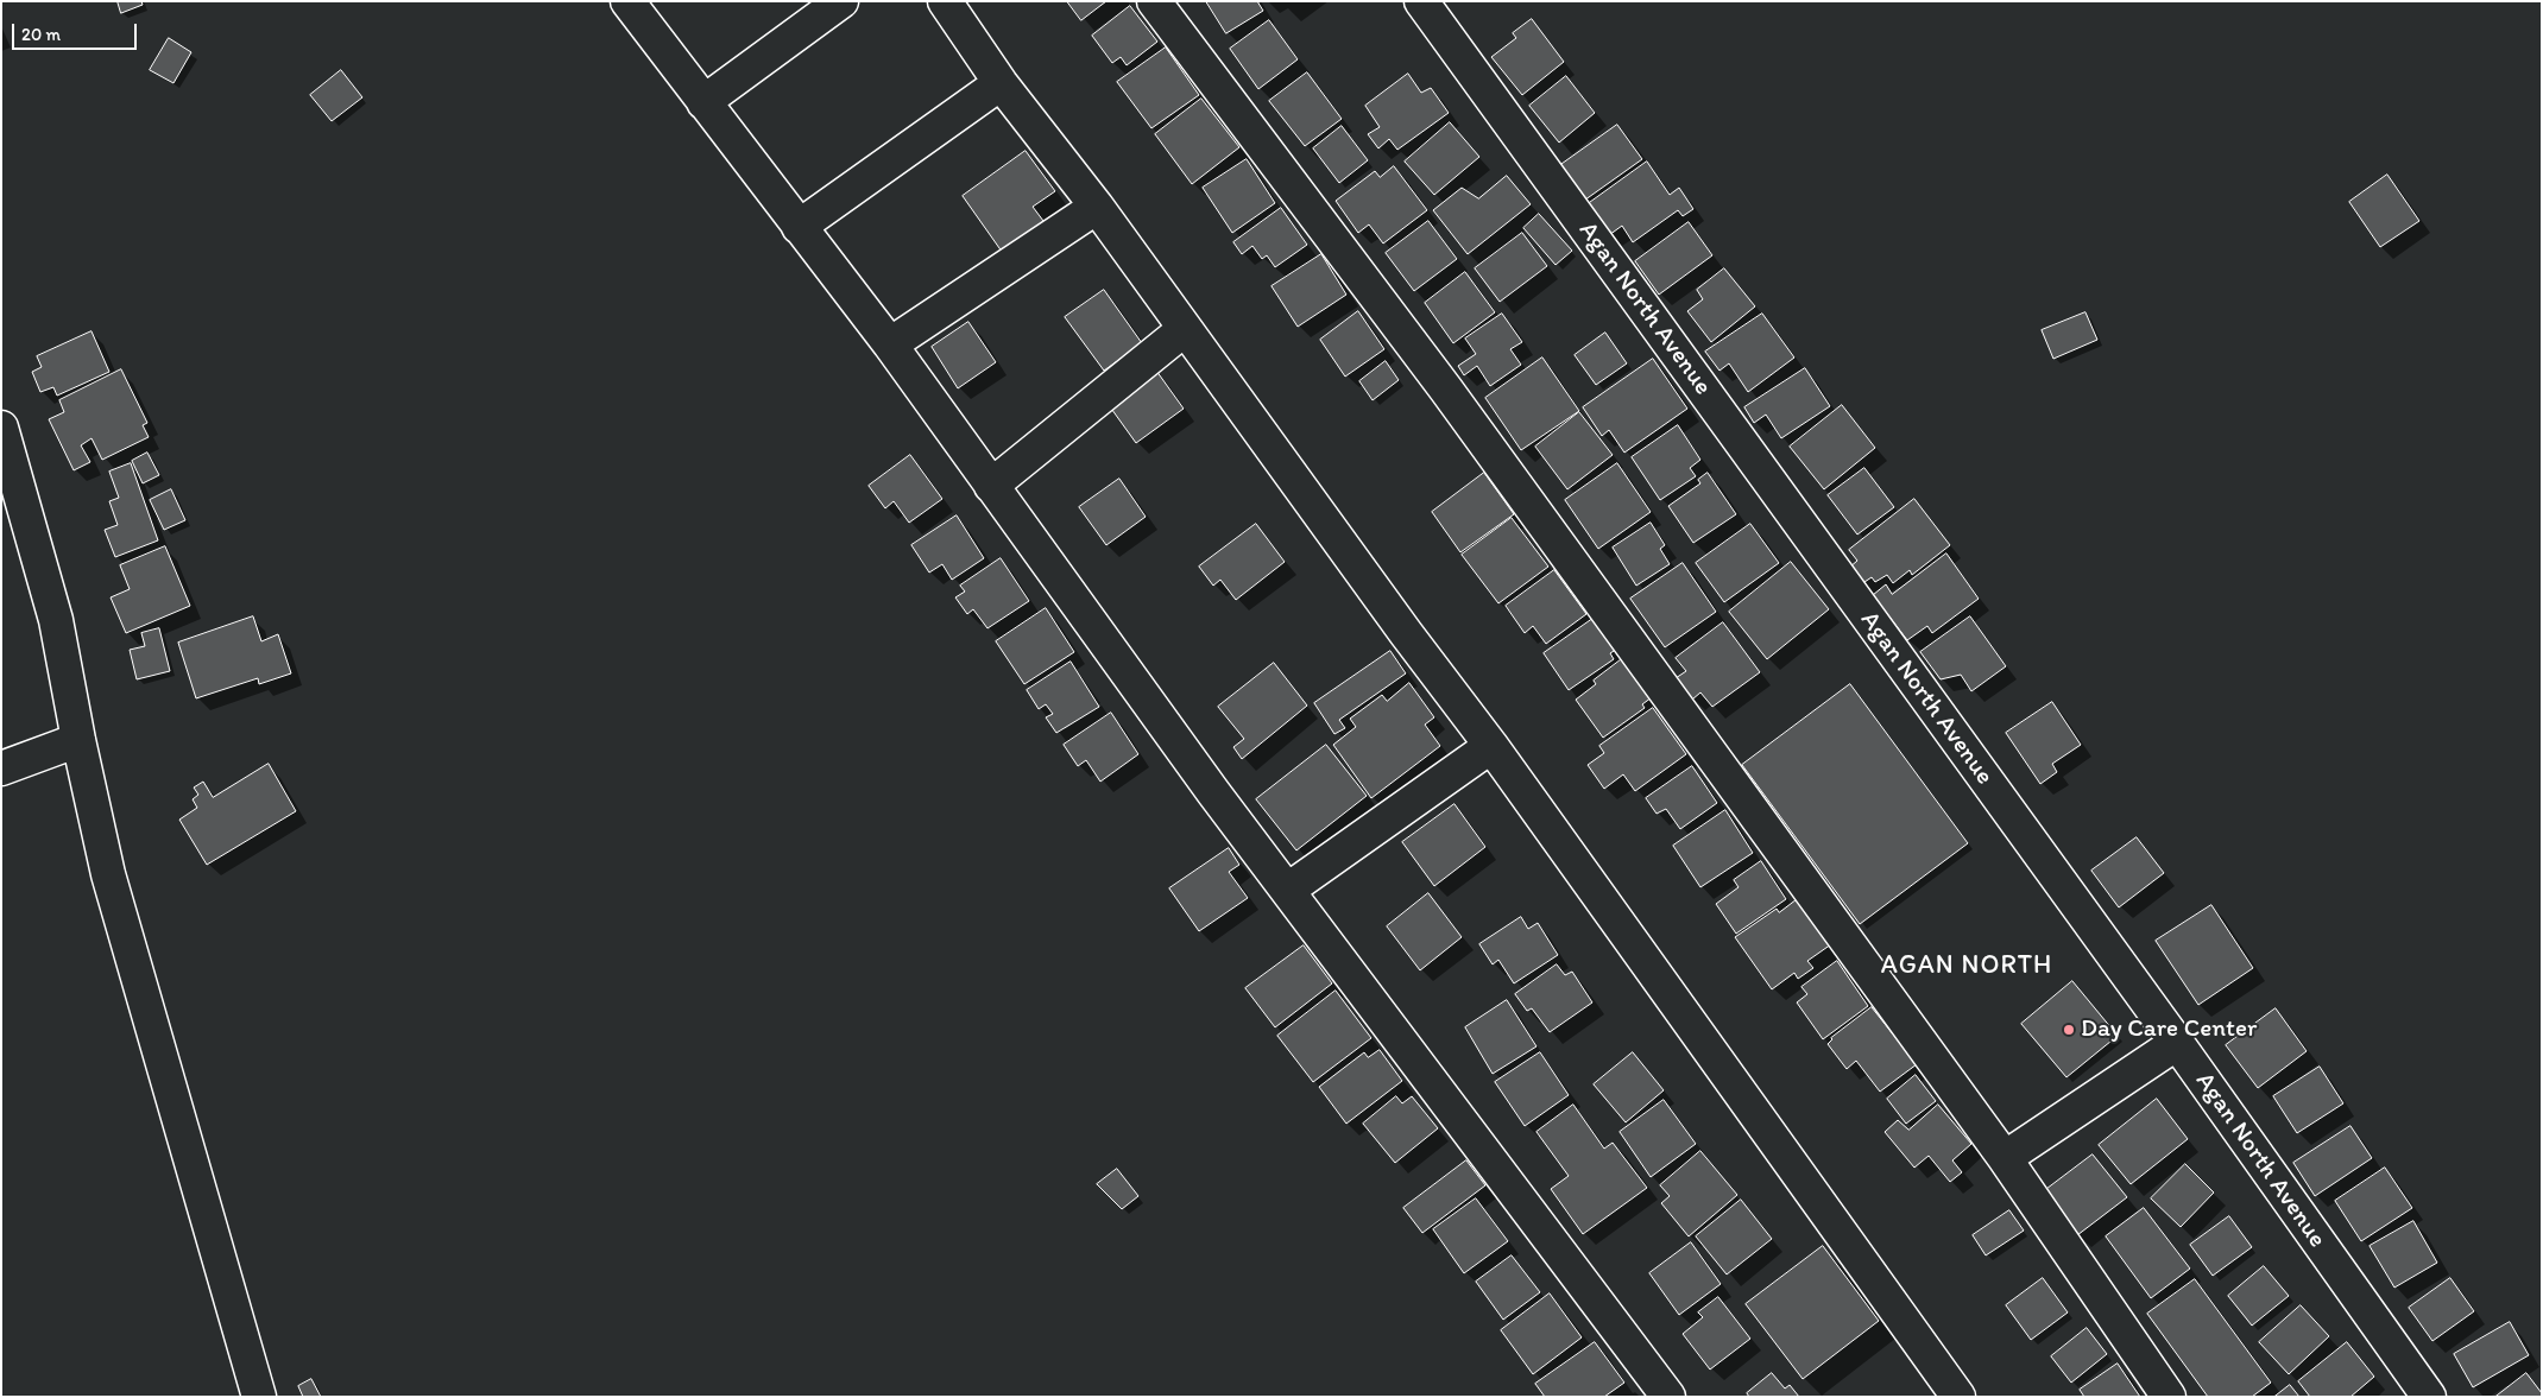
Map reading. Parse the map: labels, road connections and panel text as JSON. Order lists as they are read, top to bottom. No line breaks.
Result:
{"streets":{"street":["Agan North Avenue"]},"districts":["AGAN NORTH"],"places":["Day Care Center"],"scale_bar":"20 m"}
